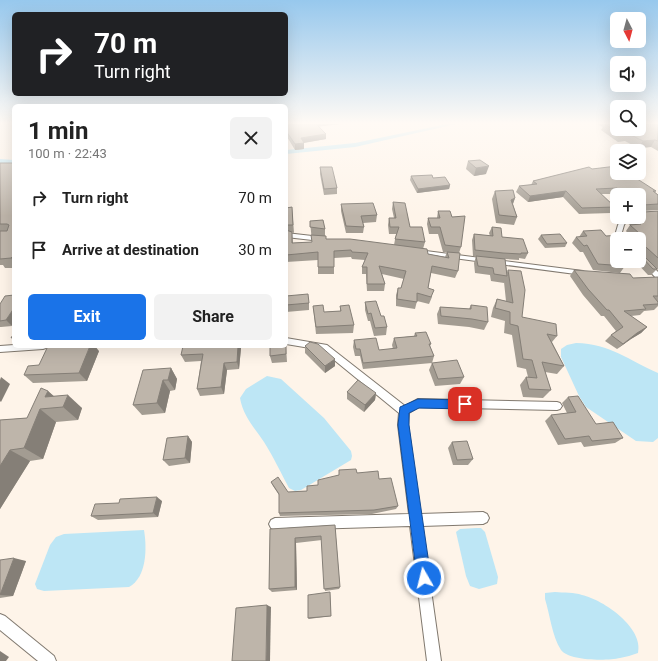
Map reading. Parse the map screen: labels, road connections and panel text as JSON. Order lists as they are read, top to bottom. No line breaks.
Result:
{"north":"bottom","page":{"map_buttons":["+","−"],"turn":["70 m","Turn right"],"heading":["1 min","100 m · 22:43"],"list":[{"name":"Turn right","value":"70 m"},{"name":"Arrive at destination","value":"30 m"}],"buttons":["Exit","Share"]}}
